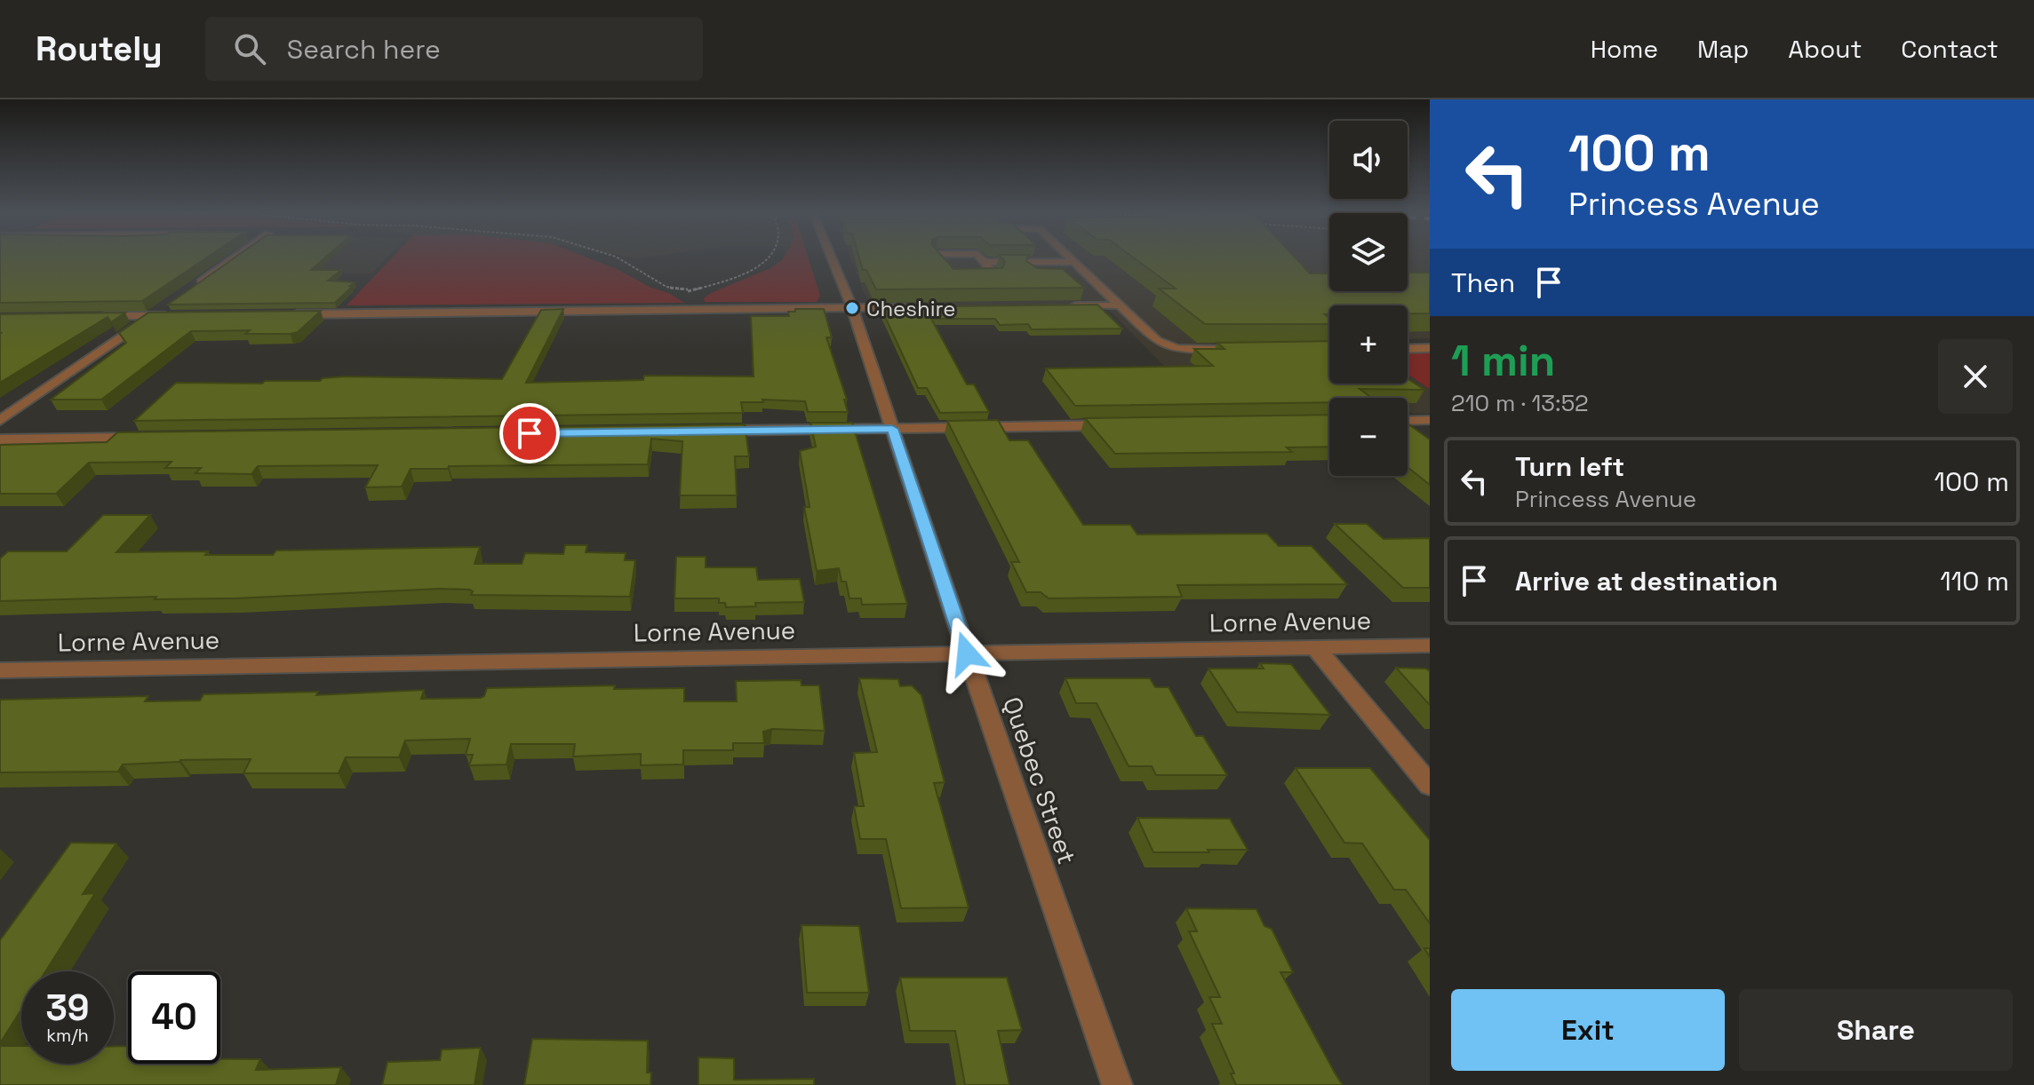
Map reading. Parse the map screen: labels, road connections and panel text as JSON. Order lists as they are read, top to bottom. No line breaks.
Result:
{"streets":{"street":["Lorne Avenue","Quebec Street"]},"crossings":[["Lorne Avenue","Quebec Street"]],"places":["Cheshire"],"page":{"header":"Routely","search":"Search here","nav":["Home","Map","About","Contact"],"turn":["100 m","Princess Avenue"],"map_buttons":["+","−"],"then":"Then","heading":["1 min","210 m · 13:52"],"list":[{"name":"Turn left","note":"Princess Avenue","value":"100 m"},{"name":"Arrive at destination","value":"110 m"}],"speed":"39 km/h","limit":"40","buttons":["Exit","Share"]}}
